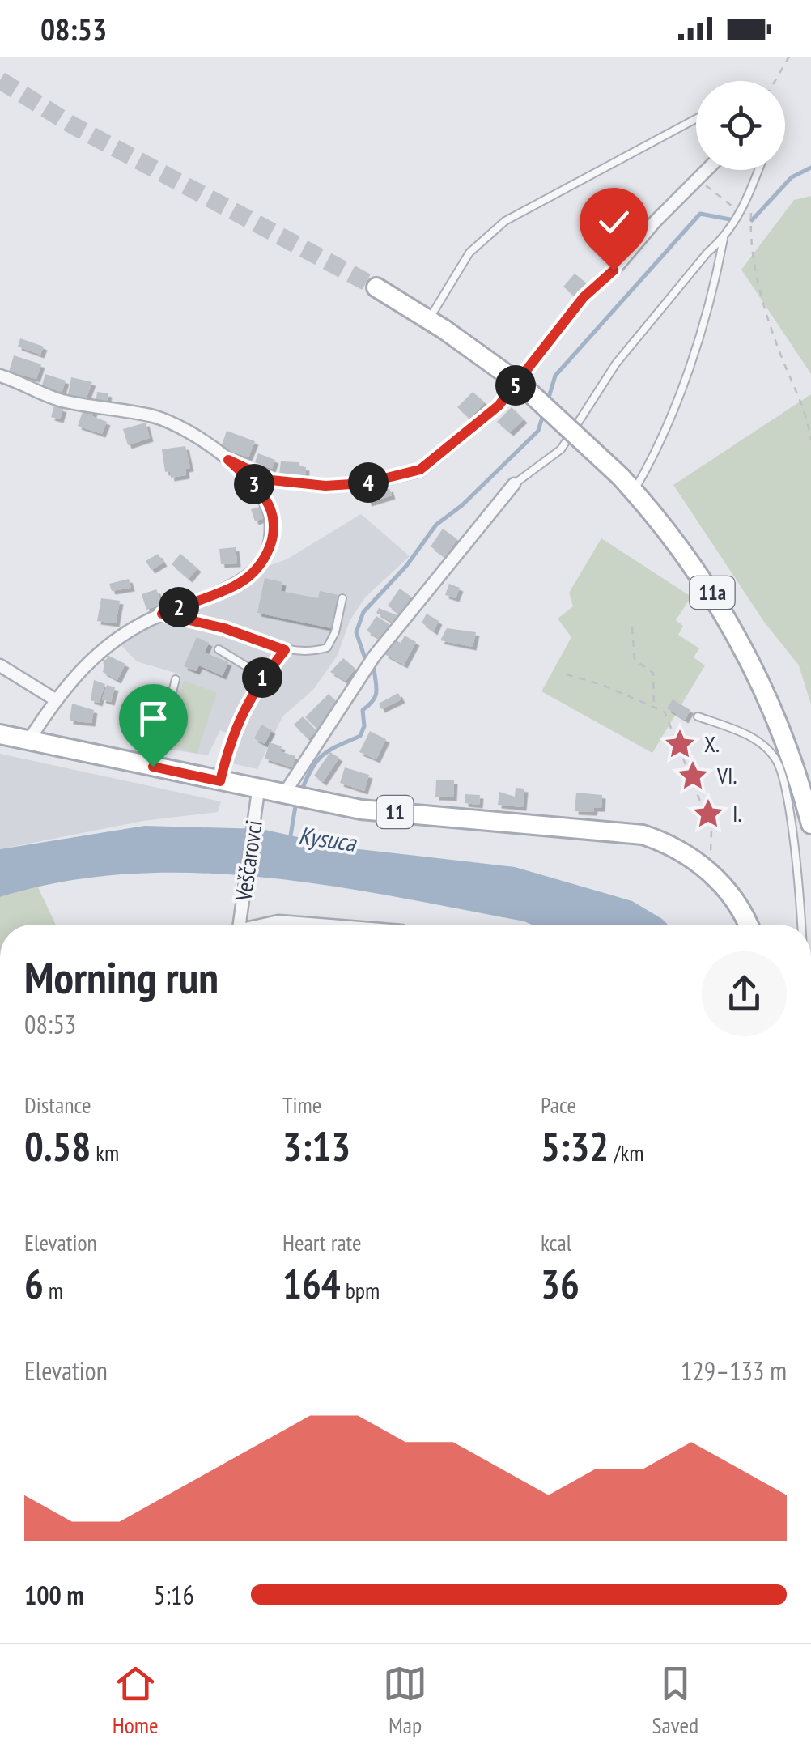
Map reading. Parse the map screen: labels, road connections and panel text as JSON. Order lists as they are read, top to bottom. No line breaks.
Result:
{"streets":{"main road":["11a","11"],"street":["Veščarovci"]},"crossings":[["11","Veščarovci"]],"water":["Kysuca"],"places":{"place":["X.","VI.","I."]},"page":{"status":"08:53","pins":["5","4","3","2","1"],"heading":["Morning run","08:53"],"stats":[["Distance","0.58 km"],["Time","3:13"],["Pace","5:32 /km"],["Elevation","6 m"],["Heart rate","164 bpm"],["kcal","36"]],"chart":["Elevation","129–133 m"],"list":[{"name":"100 m","note":"5:16"}],"tabs":["Home","Map","Saved"]}}
